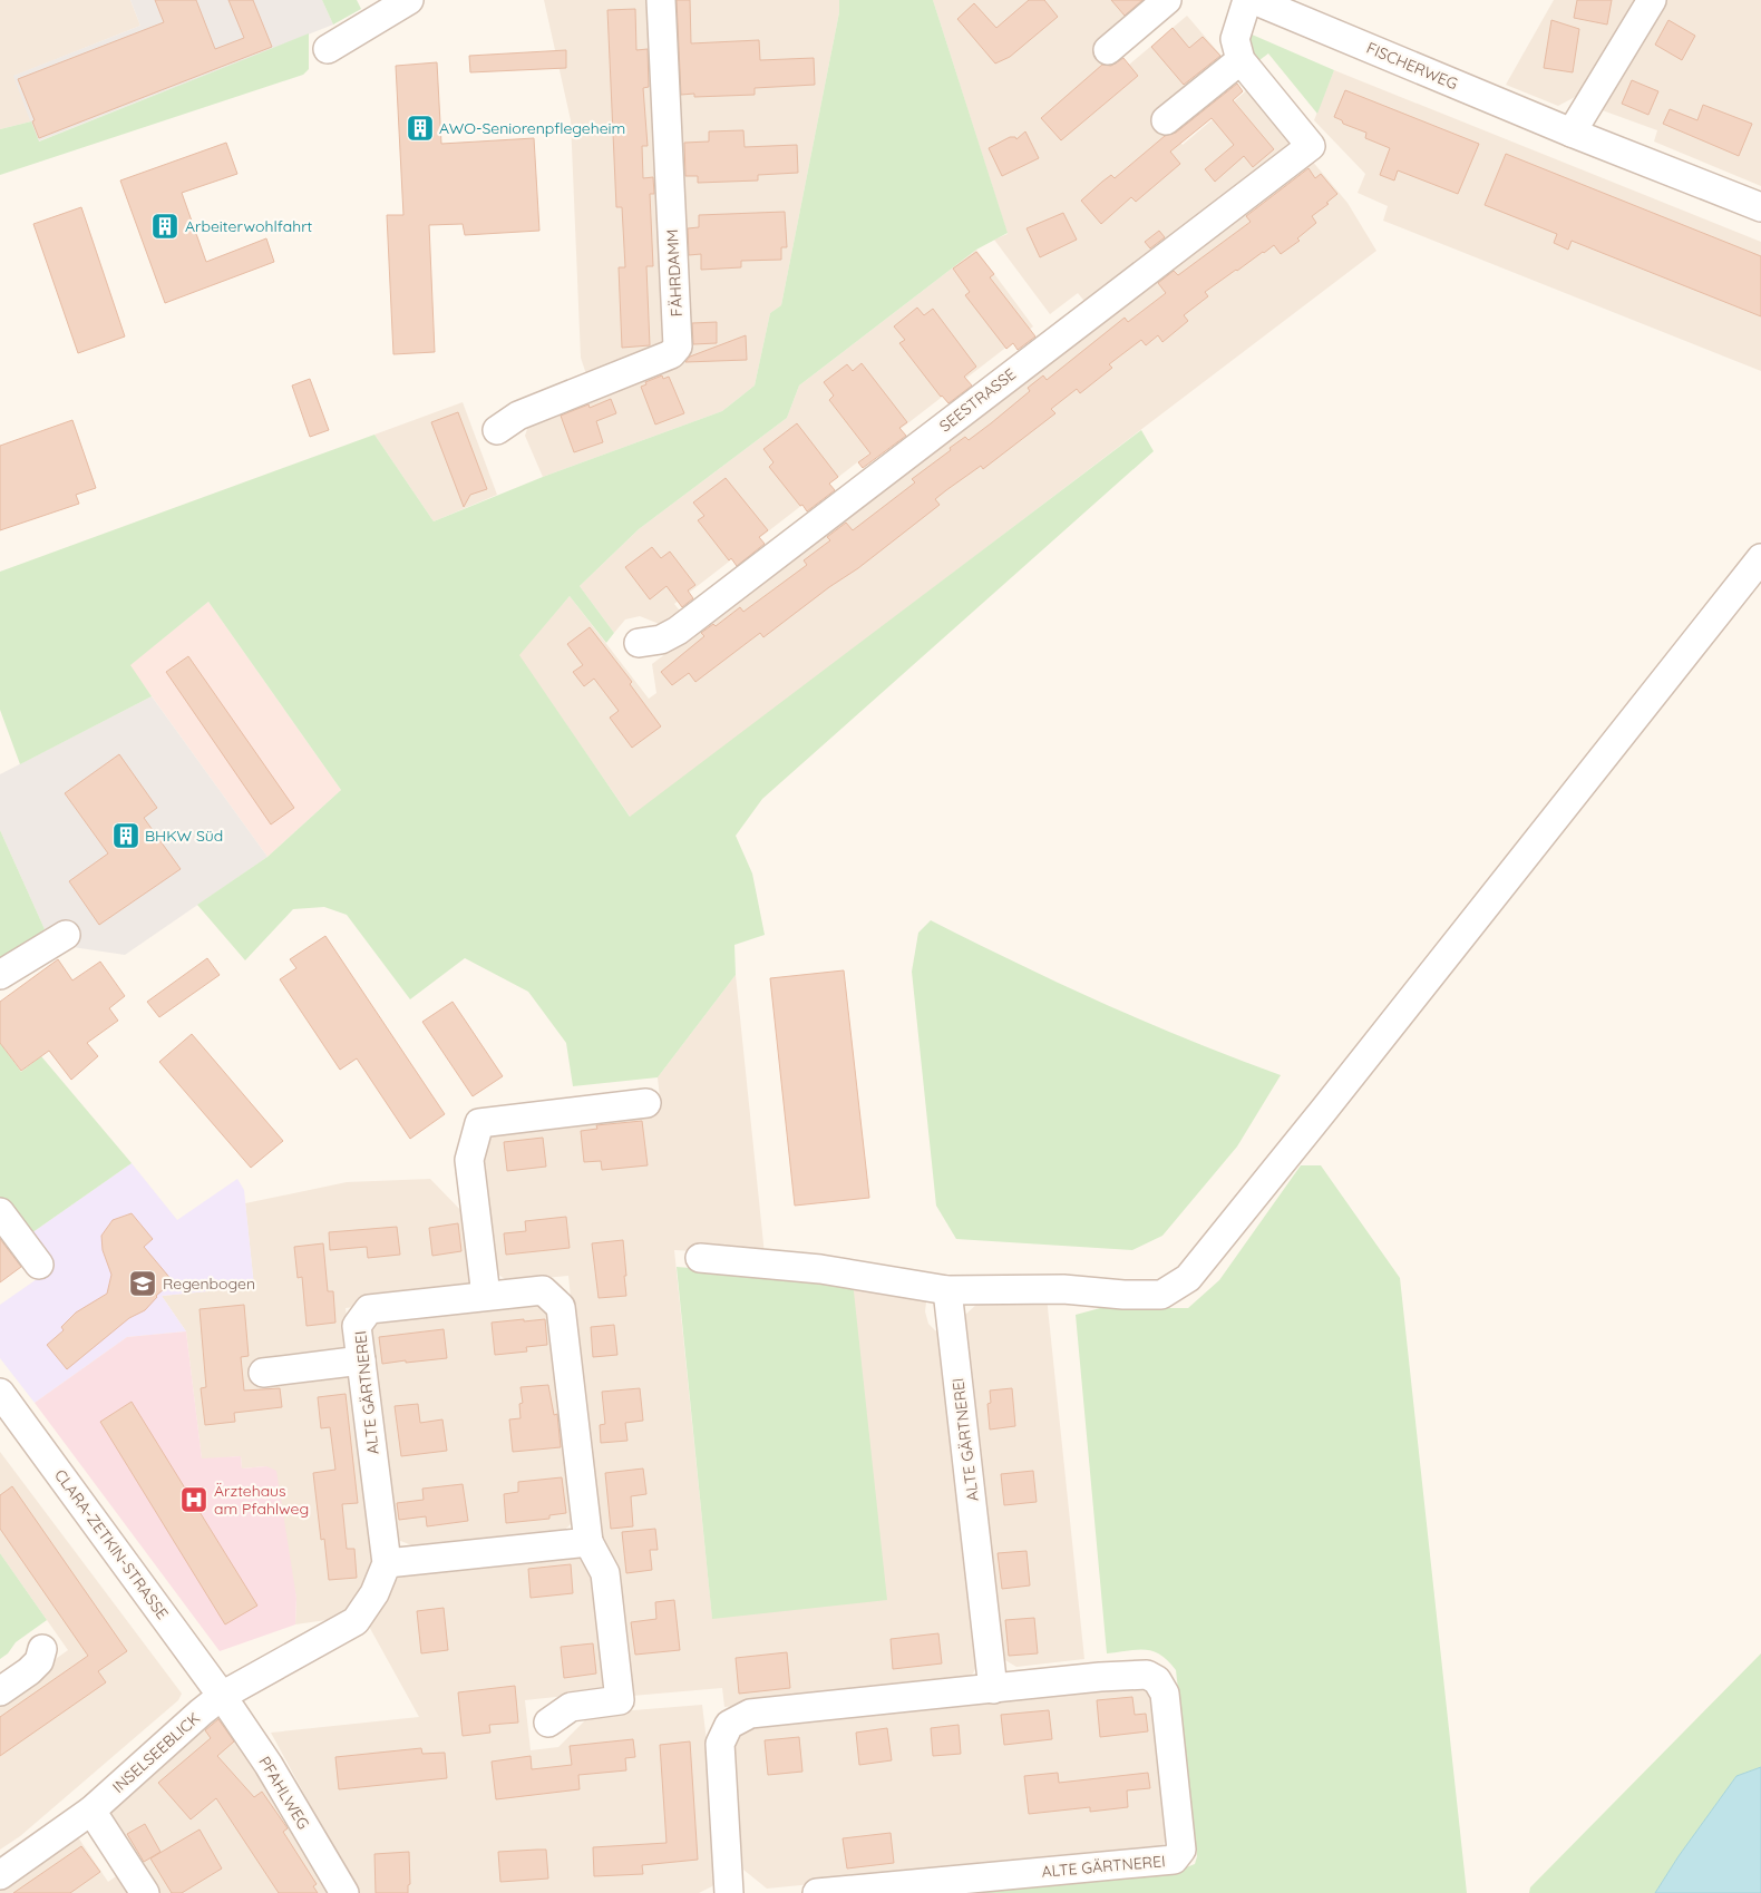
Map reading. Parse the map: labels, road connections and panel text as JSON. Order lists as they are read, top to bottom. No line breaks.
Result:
{"streets":{"street":["FISCHERWEG","FÄHRDAMM","SEESTRASSE","ALTE GÄRTNEREI","CLARA-ZETKIN-STRASSE","INSELSEEBLICK","PFAHLWEG"]},"crossings":[["ALTE GÄRTNEREI","CLARA-ZETKIN-STRASSE"],["ALTE GÄRTNEREI","INSELSEEBLICK"],["ALTE GÄRTNEREI","PFAHLWEG"],["CLARA-ZETKIN-STRASSE","INSELSEEBLICK"],["CLARA-ZETKIN-STRASSE","PFAHLWEG"],["INSELSEEBLICK","PFAHLWEG"]],"places":{"building":["AWO-Seniorenpflegeheim","Arbeiterwohlfahrt","BHKW Süd"],"school or university":["Regenbogen"],"hospital":["Ärztehaus am Pfahlweg"]}}
